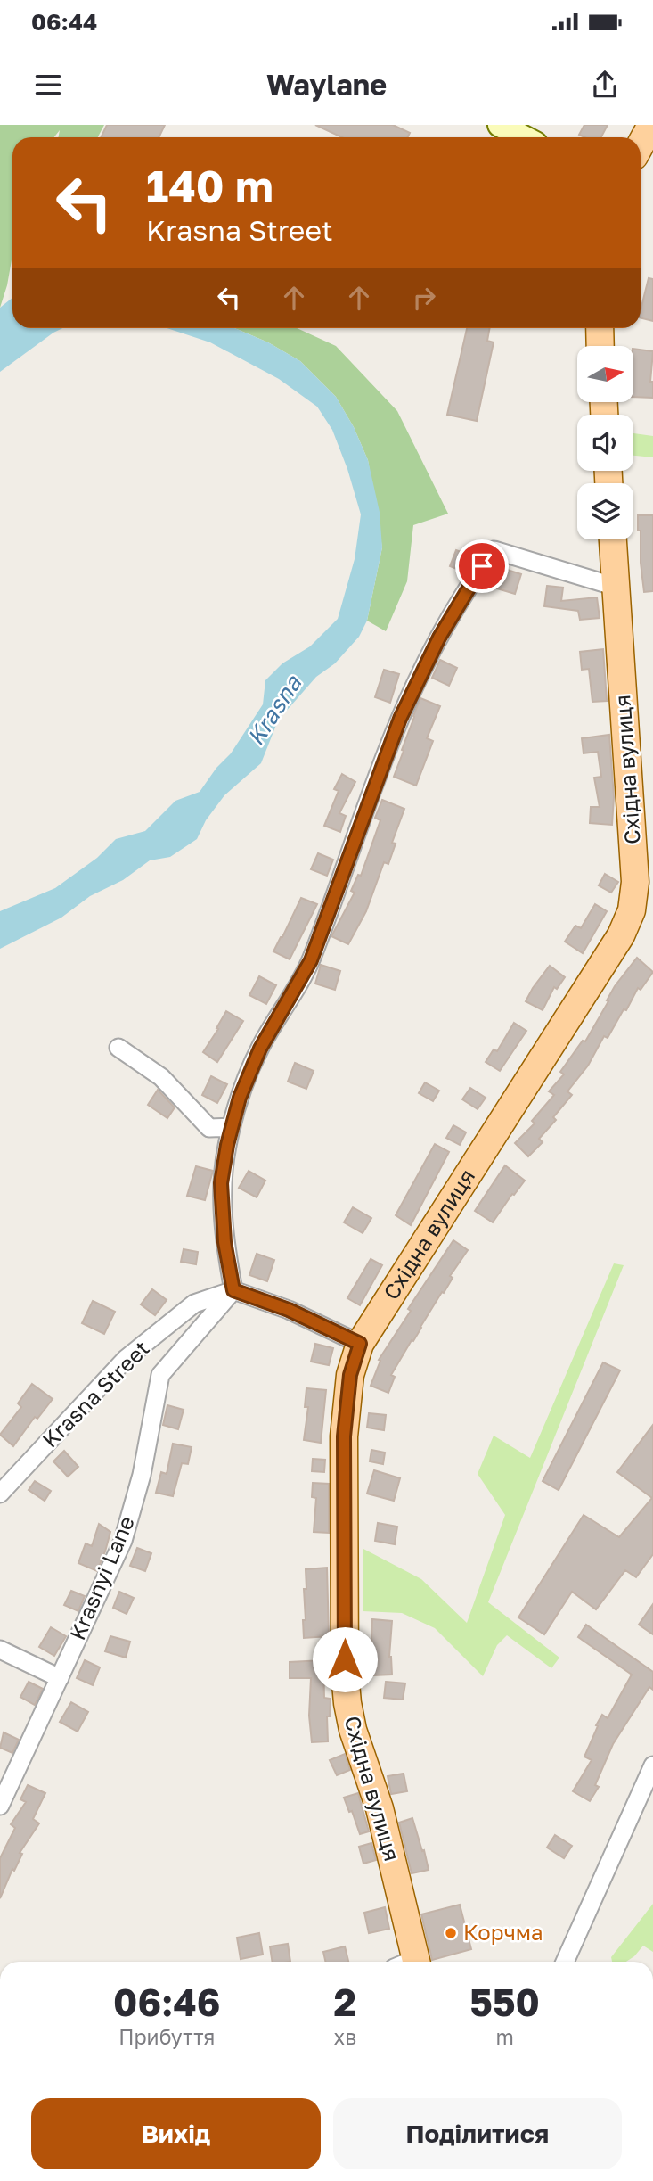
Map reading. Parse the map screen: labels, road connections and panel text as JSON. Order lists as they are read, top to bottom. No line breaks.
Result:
{"streets":{"main road":["Східна вулиця"],"street":["Krasna Street","Krasnyi Lane"]},"crossings":[["Krasna Street","Krasnyi Lane"]],"water":["Krasna"],"places":["Корчма"],"north":"right","page":{"status":"06:44","header":"Waylane","turn":["140 m","Krasna Street"],"eta":["06:46","Прибуття","2","хв","550","m"],"buttons":["Вихід","Поділитися"]}}
